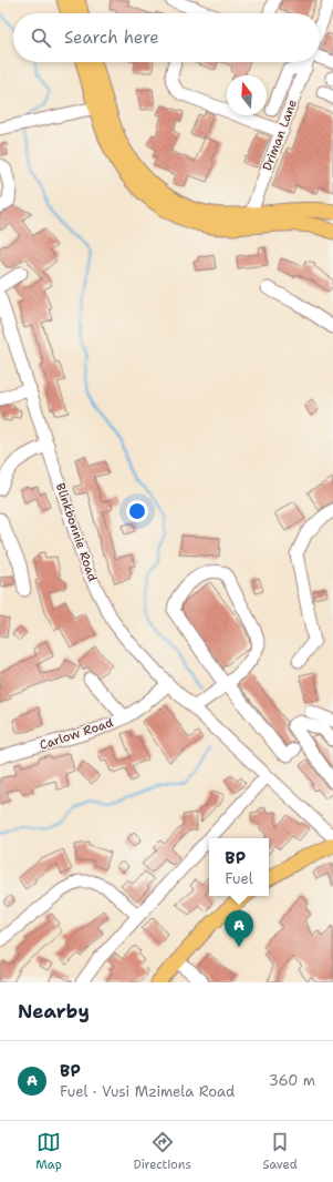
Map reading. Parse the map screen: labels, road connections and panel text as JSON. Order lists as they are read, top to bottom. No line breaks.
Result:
{"streets":{"street":["Driman Lane","Blinkbonnie Road","Carlow Road"]},"crossings":[["Blinkbonnie Road","Carlow Road"]],"north":"top","page":{"search":"Search here","popup":["BP","Fuel"],"pins":"A","heading":"Nearby","list":[{"mark":"A","name":"BP","note":"Fuel · Vusi Mzimela Road","value":"360 m"}],"nav":["Map","Directions","Saved"]}}
